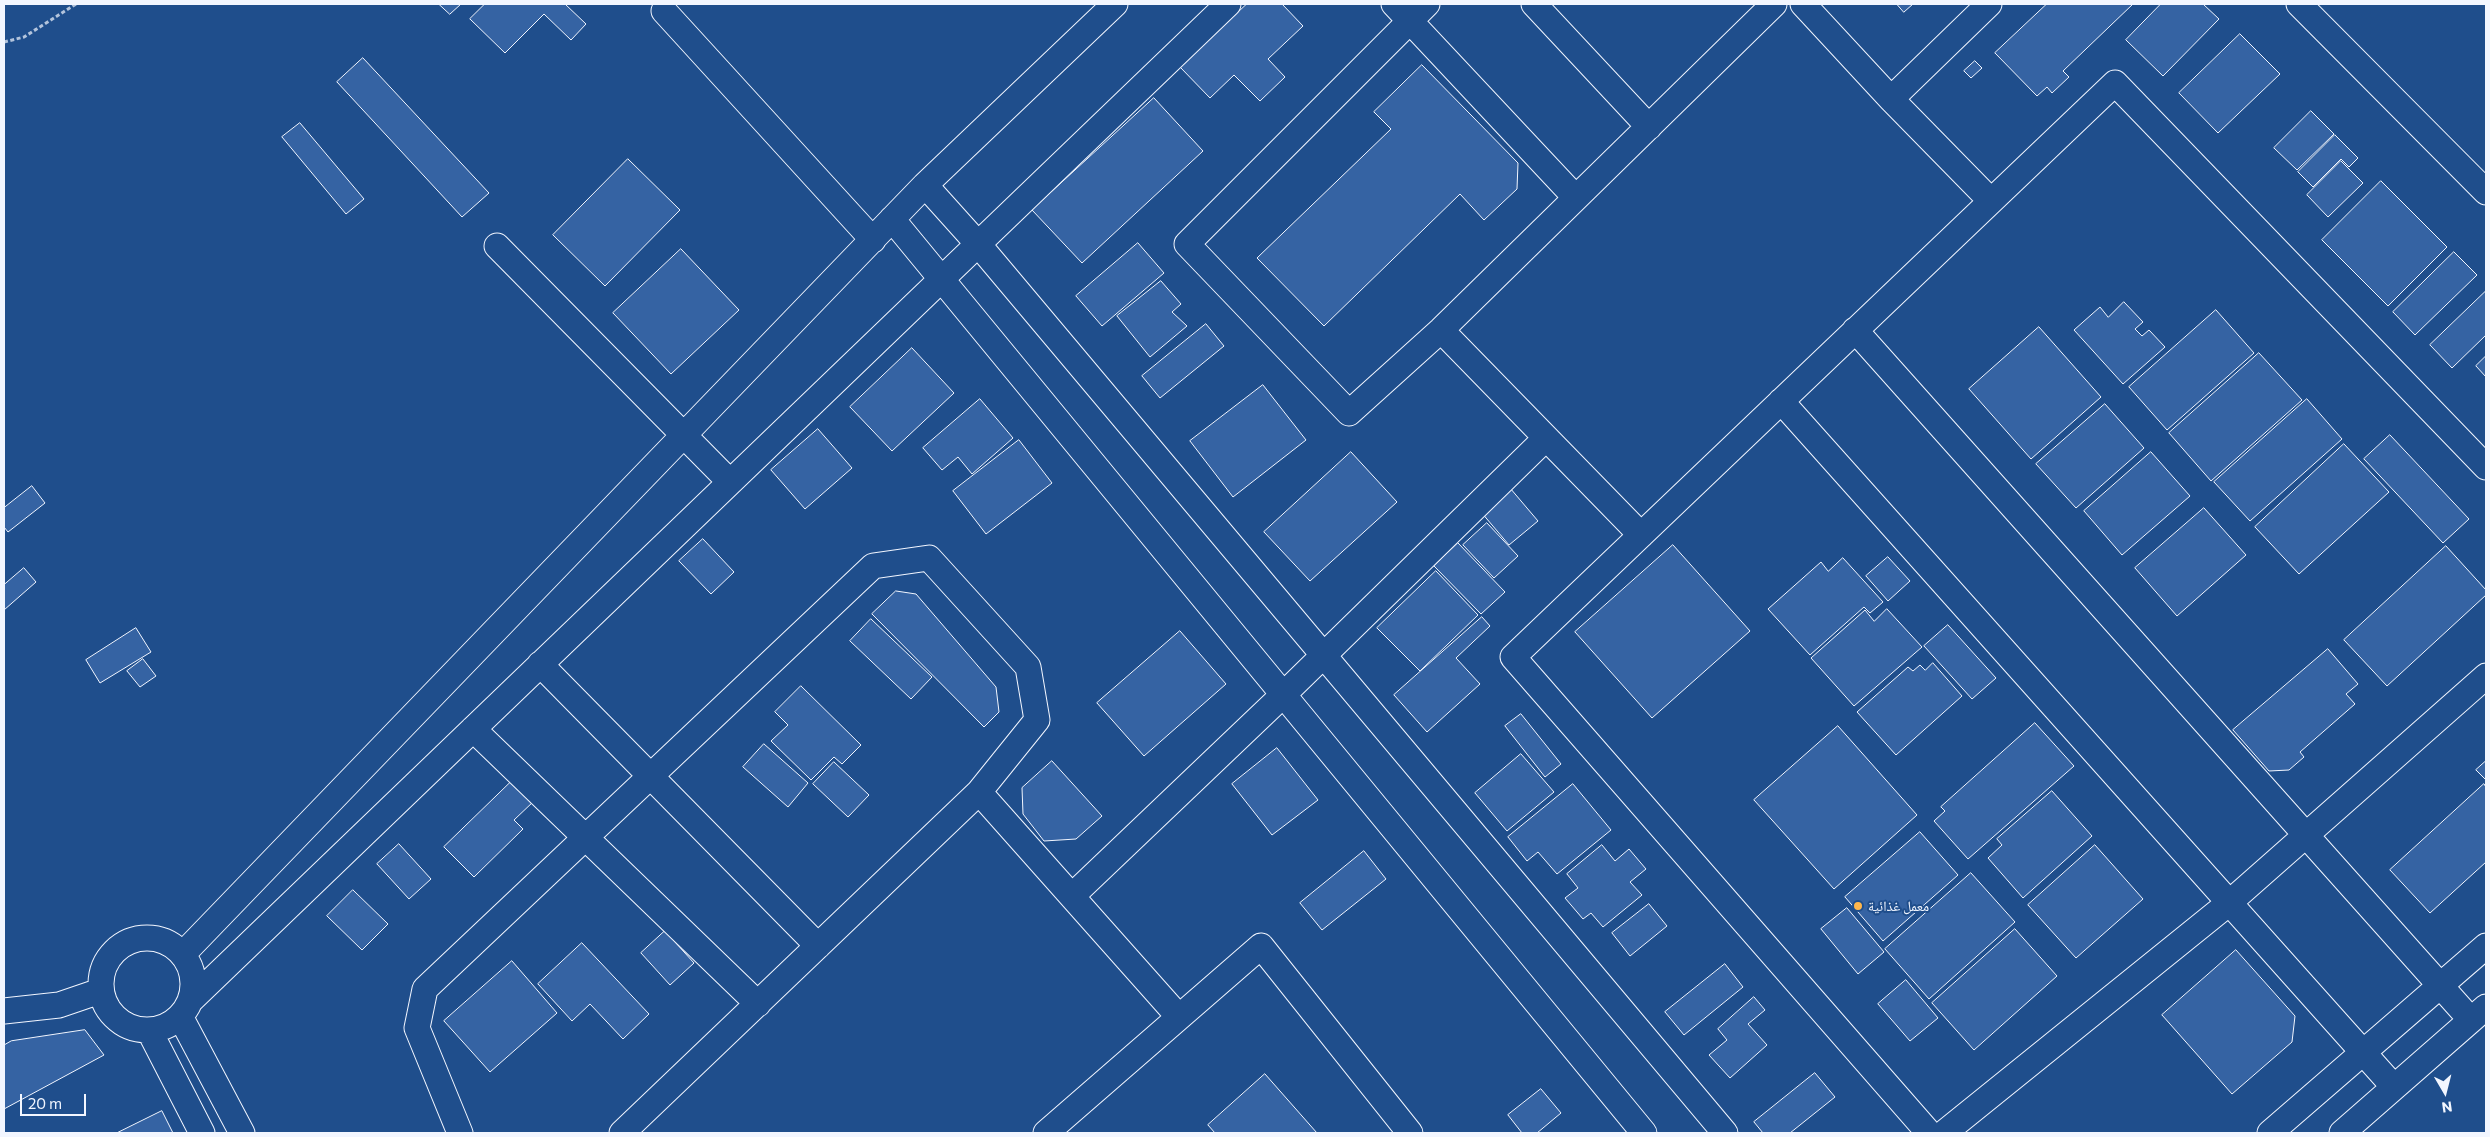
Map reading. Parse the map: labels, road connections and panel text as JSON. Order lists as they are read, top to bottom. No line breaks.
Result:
{"places":["معمل غذائية"],"scale_bar":"20 m","north":"bottom"}
